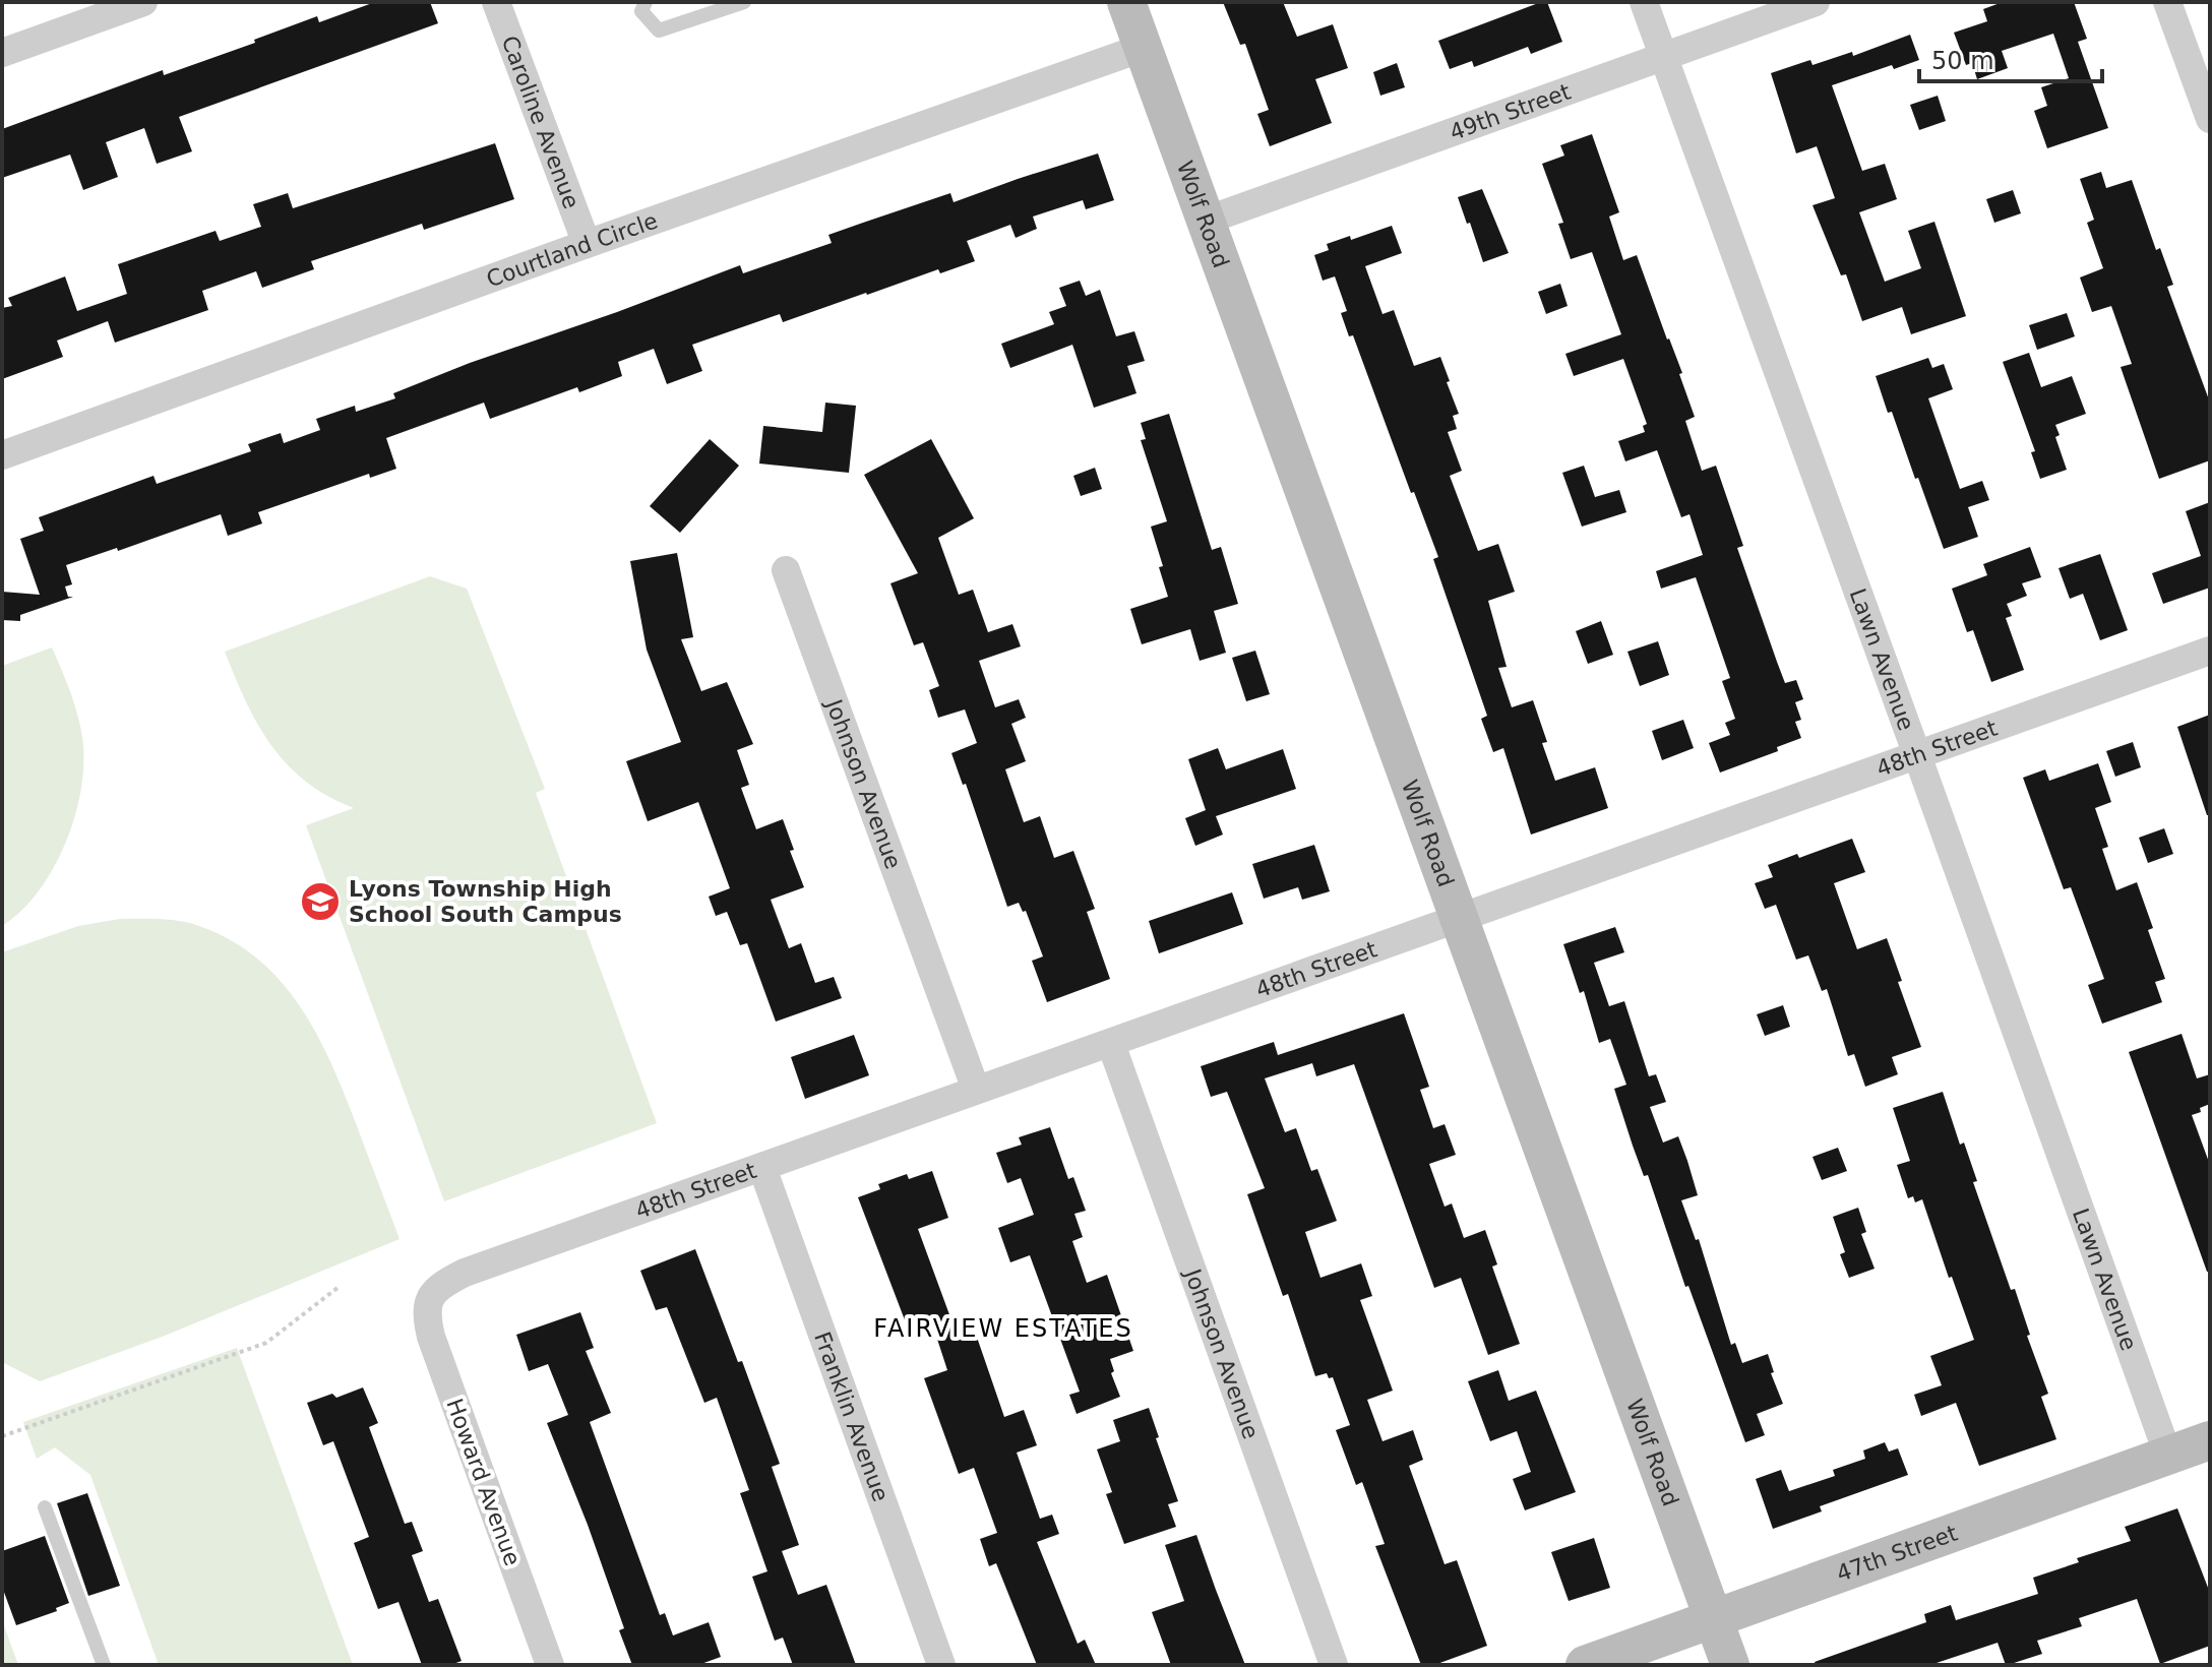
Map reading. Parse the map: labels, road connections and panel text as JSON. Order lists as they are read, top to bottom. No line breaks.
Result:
{"streets":{"main road":["Wolf Road","47th Street"],"street":["49th Street","Caroline Avenue","Courtland Circle","Lawn Avenue","48th Street","Johnson Avenue","Franklin Avenue","Howard Avenue"]},"crossings":[["49th Street","Wolf Road"],["49th Street","Lawn Avenue"],["Caroline Avenue","Courtland Circle"],["Wolf Road","Courtland Circle"],["Wolf Road","48th Street"],["Wolf Road","47th Street"],["Lawn Avenue","48th Street"],["Lawn Avenue","47th Street"],["48th Street","Johnson Avenue"],["48th Street","Franklin Avenue"],["48th Street","Howard Avenue"]],"districts":["FAIRVIEW ESTATES"],"places":{"school or university":["Lyons Township High School South Campus"]},"scale_bar":"50 m"}
